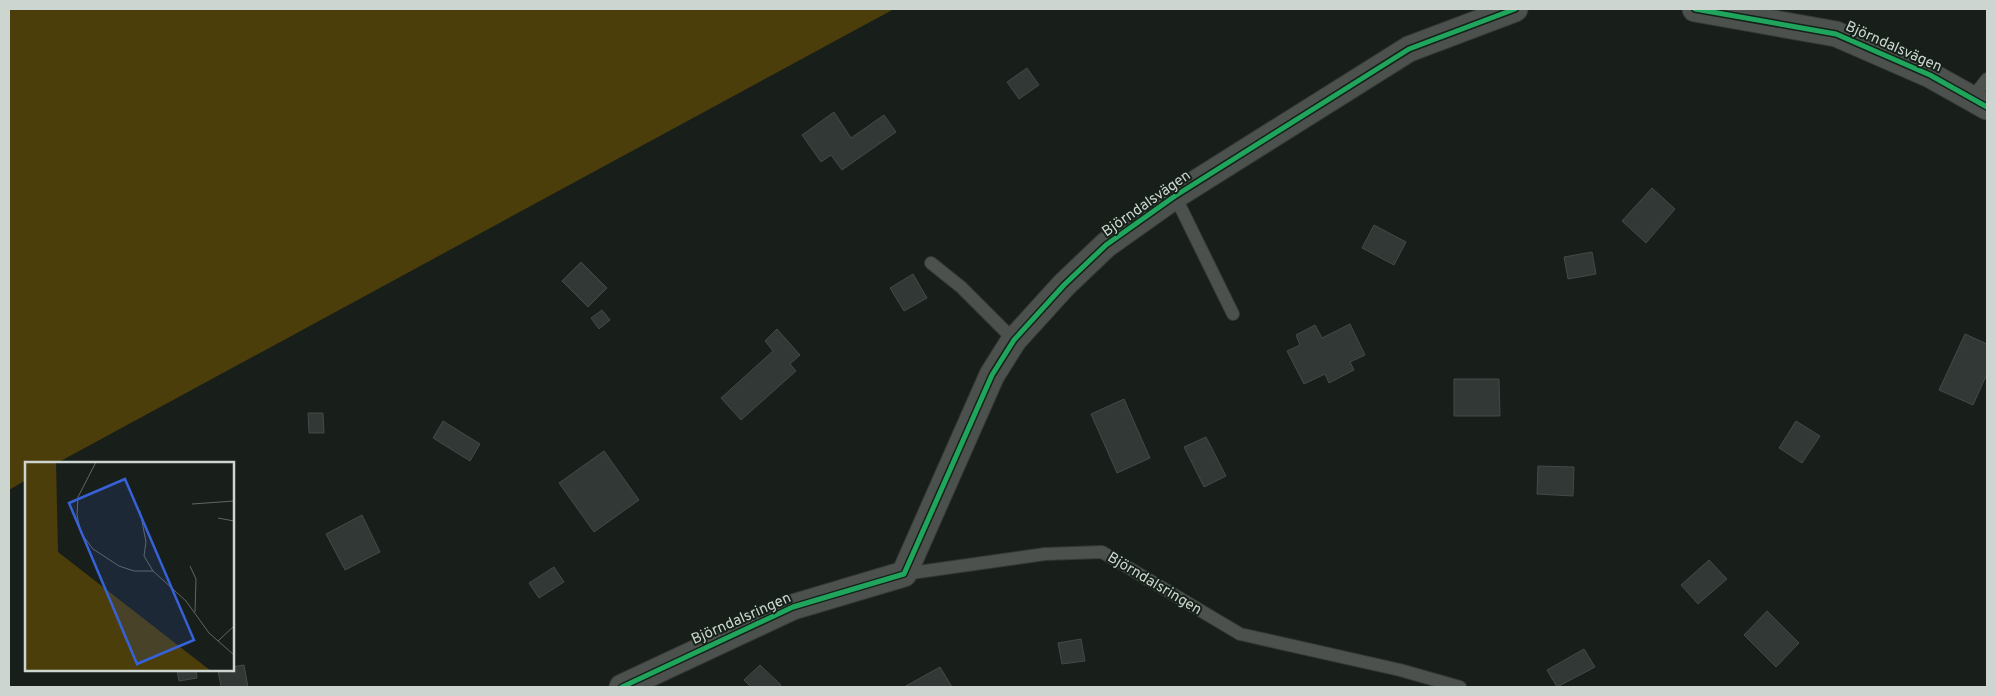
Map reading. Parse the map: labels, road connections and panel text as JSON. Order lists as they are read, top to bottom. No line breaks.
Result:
{"streets":{"street":["Björndalsvägen","Björndalsringen"]},"crossings":[["Björndalsvägen","Björndalsringen"]]}
